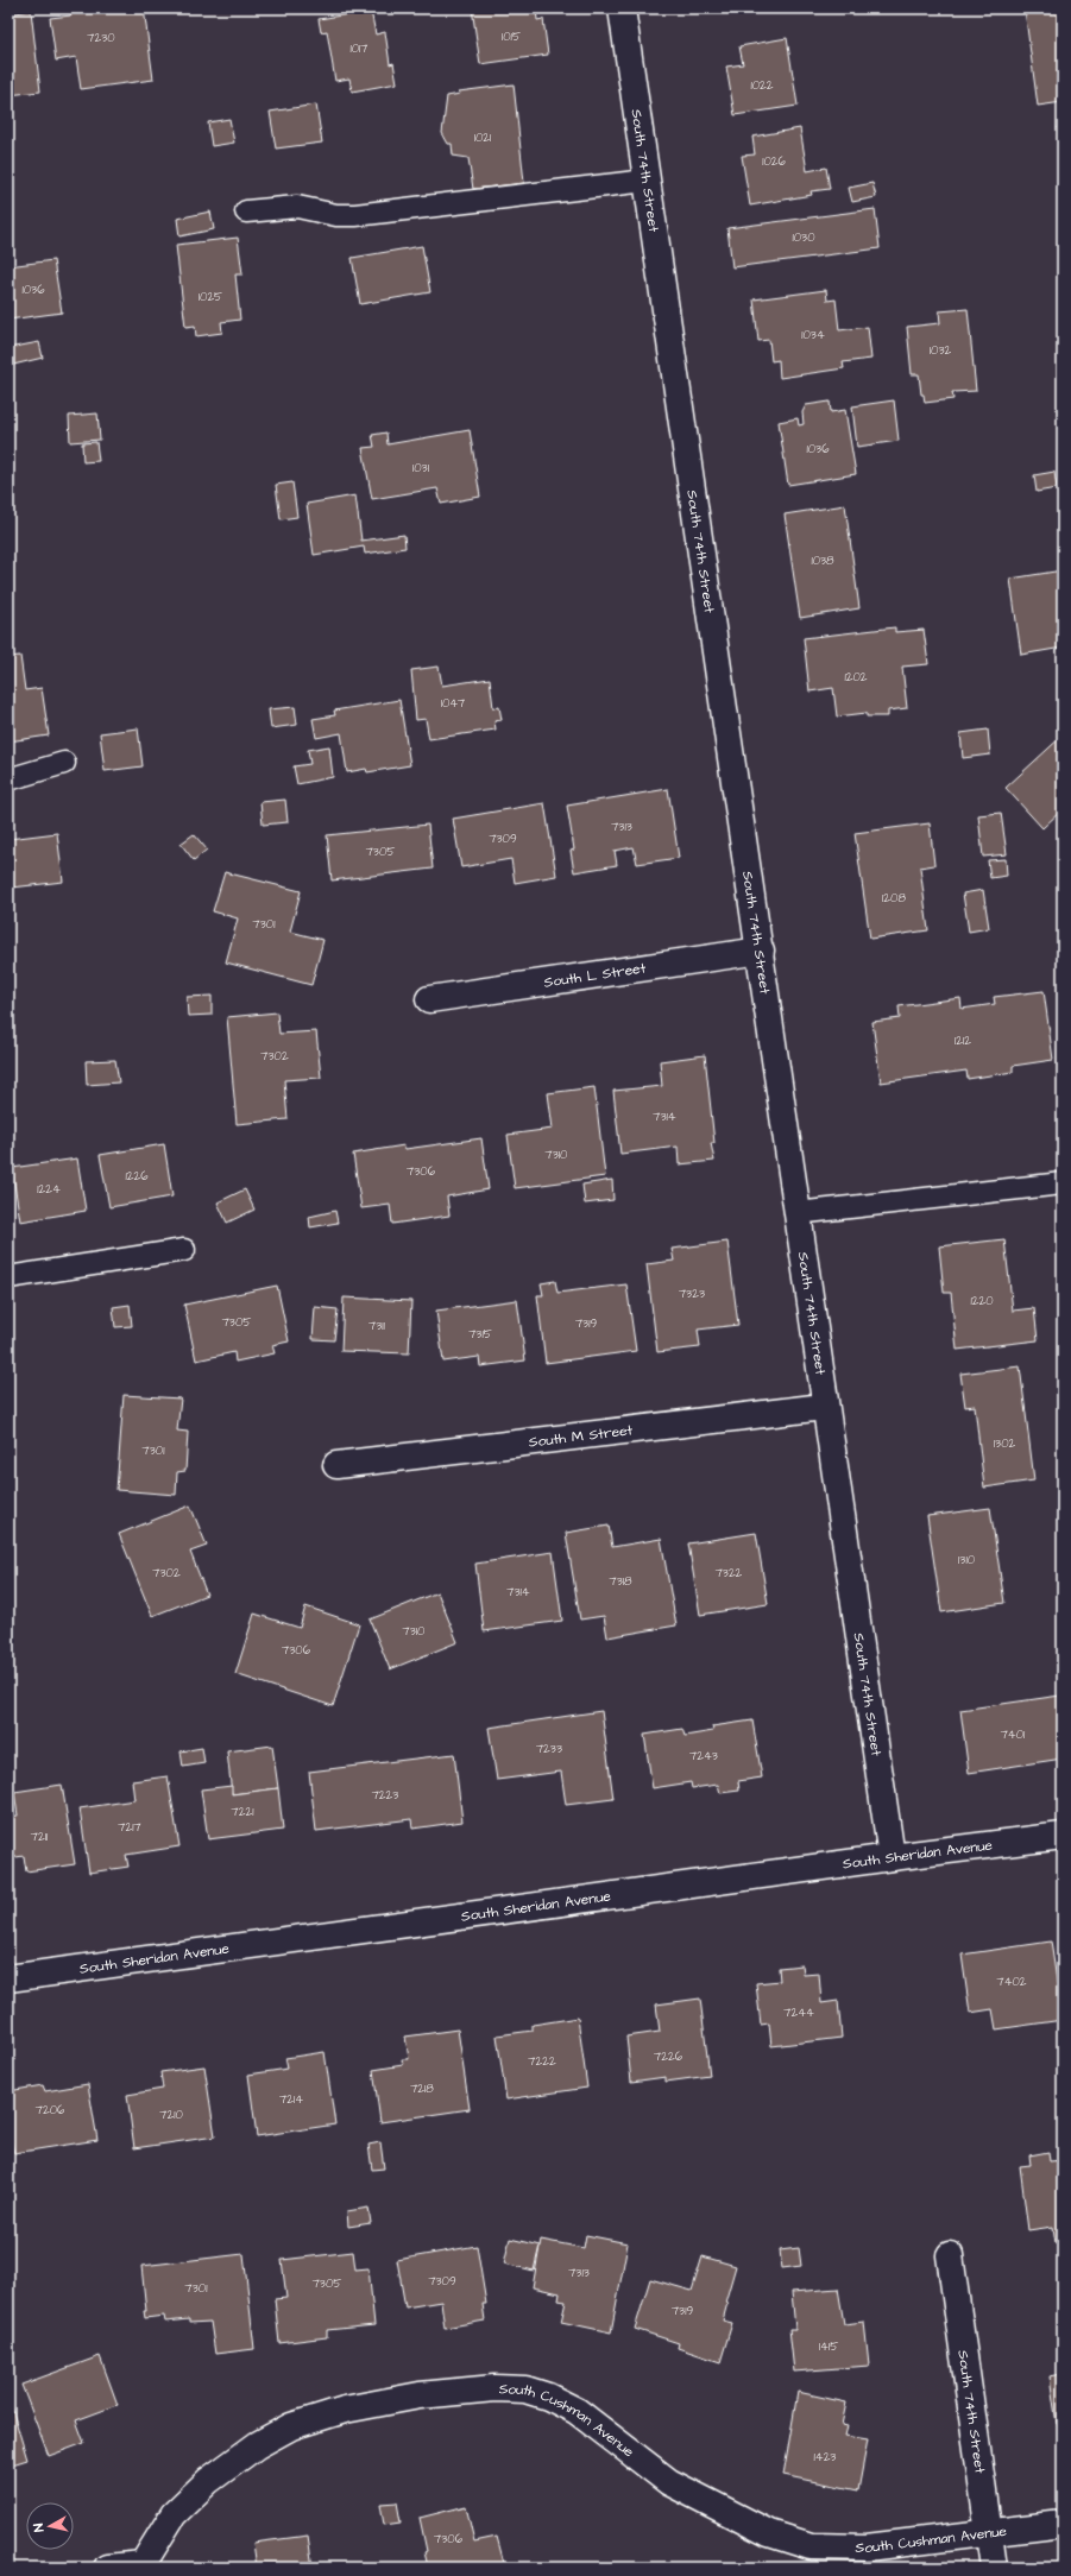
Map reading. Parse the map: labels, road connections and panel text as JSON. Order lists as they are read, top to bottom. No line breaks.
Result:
{"streets":{"street":["South 74th Street","South L Street","South M Street","South Sheridan Avenue","South Cushman Avenue"]},"crossings":[["South 74th Street","South L Street"],["South 74th Street","South M Street"],["South 74th Street","South Sheridan Avenue"],["South 74th Street","South Cushman Avenue"]],"house_numbers":["1015","7230","1017","1022","1021","1026","1030","1036","1025","1034","1032","1036","1031","1038","1202","1047","7313","7309","7305","1208","7301","1212","7302","7314","7310","7306","1226","1224","7323","1220","7305","7319","7311","7315","1302","7301","1310","7302","7322","7318","7314","7310","7306","7401","7233","7243","7223","7221","7217","7211","7402","7244","7226","7222","7218","7214","7206","7210","7313","7309","7305","7301","7319","1415","1423","7306"],"north":"left"}
